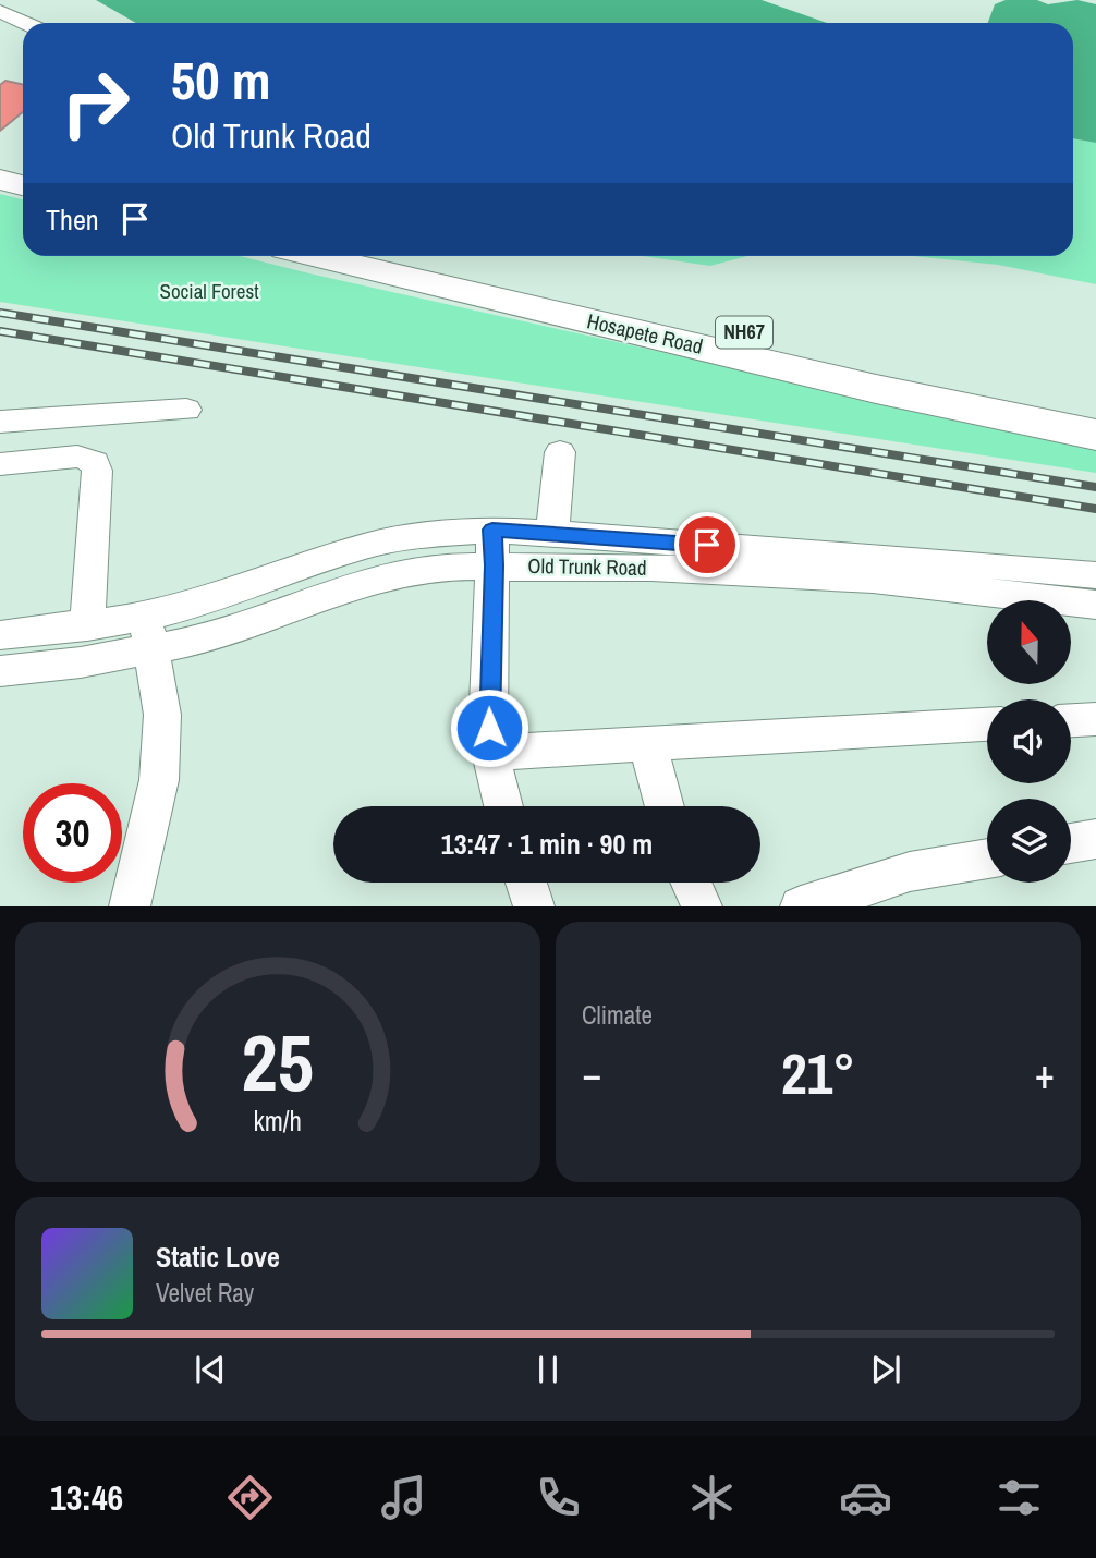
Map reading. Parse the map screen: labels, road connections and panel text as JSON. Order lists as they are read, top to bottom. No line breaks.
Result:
{"streets":{"highway":["NH67","Hosapete Road"],"street":["Old Trunk Road"]},"parks":["Social Forest"],"north":"top","page":{"turn":["50 m","Old Trunk Road"],"then":"Then","limit":"30","trip":"13:47 · 1 min · 90 m","tile":"Climate","heat":["−","21°","+"],"song":["Static Love","Velvet Ray"],"tabs":"13:46","gauge":["25","km/h"]}}
